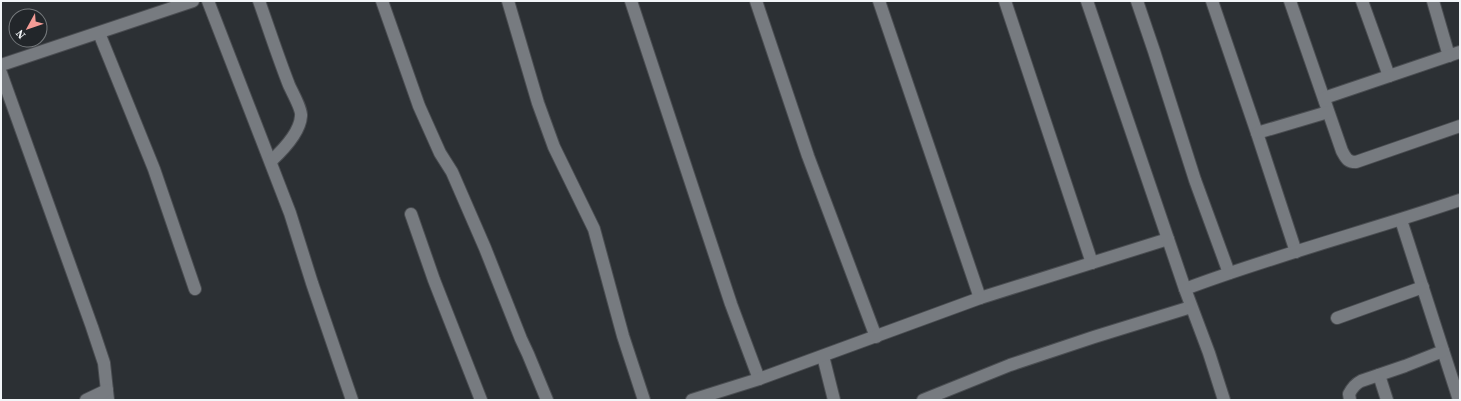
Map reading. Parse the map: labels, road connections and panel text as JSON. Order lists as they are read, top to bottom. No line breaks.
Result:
{"north":"bottom left"}
